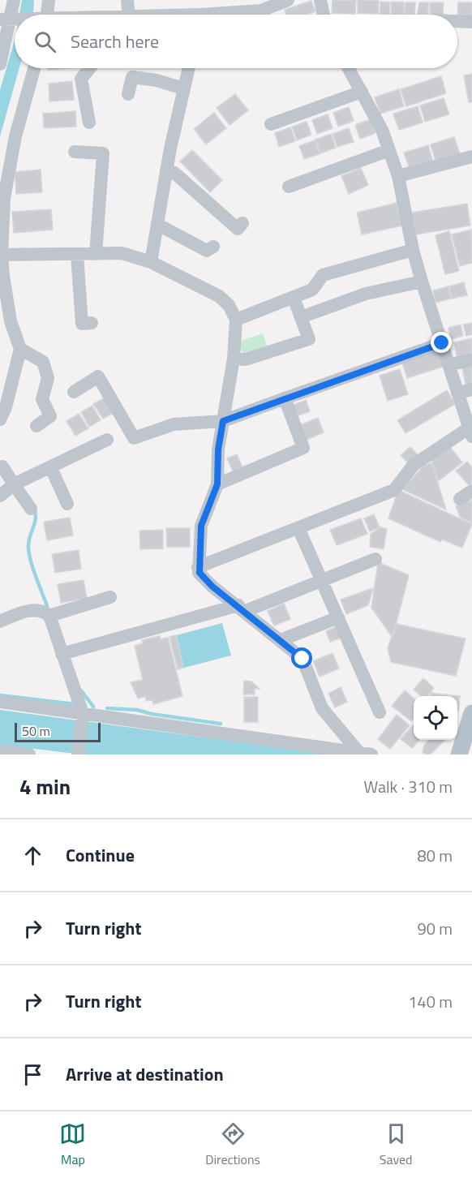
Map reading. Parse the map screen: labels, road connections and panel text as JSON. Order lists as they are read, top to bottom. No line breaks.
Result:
{"scale_bar":"50 m","page":{"search":"Search here","scale":"50 m","heading":["4 min","Walk · 310 m"],"list":[["Continue","80 m"],["Turn right","90 m"],["Turn right","140 m"],"Arrive at destination"],"nav":["Map","Directions","Saved"]}}
